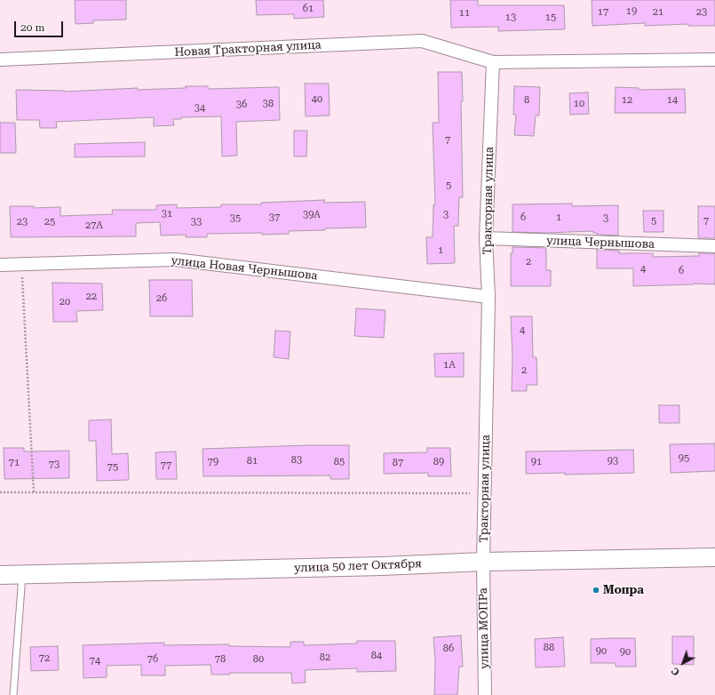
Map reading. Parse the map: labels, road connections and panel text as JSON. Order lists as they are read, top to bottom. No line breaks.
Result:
{"streets":{"main road":["улица 50 лет Октября"],"street":["Новая Тракторная улица","Тракторная улица","улица Чернышова","улица Новая Чернышова","улица МОПРа"]},"crossings":[["Новая Тракторная улица","Тракторная улица"],["Тракторная улица","улица Чернышова"],["Тракторная улица","улица Новая Чернышова"],["Тракторная улица","улица 50 лет Октября"],["Тракторная улица","улица МОПРа"],["улица 50 лет Октября","улица МОПРа"]],"places":["Мопра"],"house_numbers":["61","19","17","21","23","11","13","15","40","8","12","14","38","10","36","34","7","5","31","39А","3","37","6","1","35","3","5","7","23","25","33","27А","1","2","4","6","22","26","20","4","1А","2","95","83","81","93","79","85","89","91","71","87","73","77","75","88","86","90","90","84","82","72","76","78","80","74"],"scale_bar":"20 m","north":"bottom left"}
